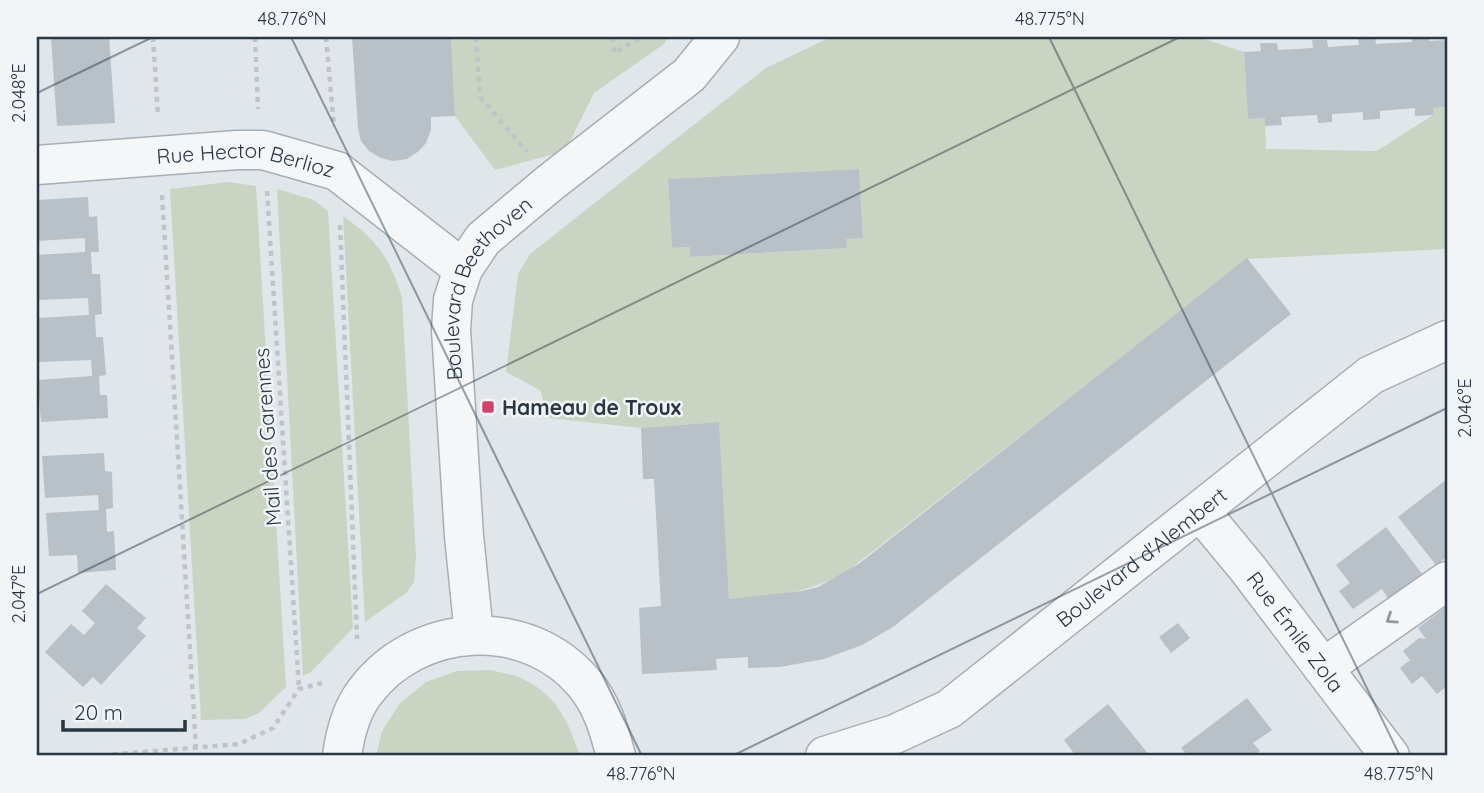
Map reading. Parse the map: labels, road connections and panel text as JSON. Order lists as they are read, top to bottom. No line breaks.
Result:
{"streets":{"street":["Rue Hector Berlioz","Boulevard Beethoven","Boulevard d'Alembert","Rue Émile Zola"],"path":["Mail des Garennes"]},"crossings":[["Rue Hector Berlioz","Boulevard Beethoven"],["Boulevard d'Alembert","Rue Émile Zola"]],"places":{"transit":["Hameau de Troux"]},"scale_bar":"20 m","coordinates":["48.776°N","48.775°N","2.048°E","2.046°E","2.047°E"]}
